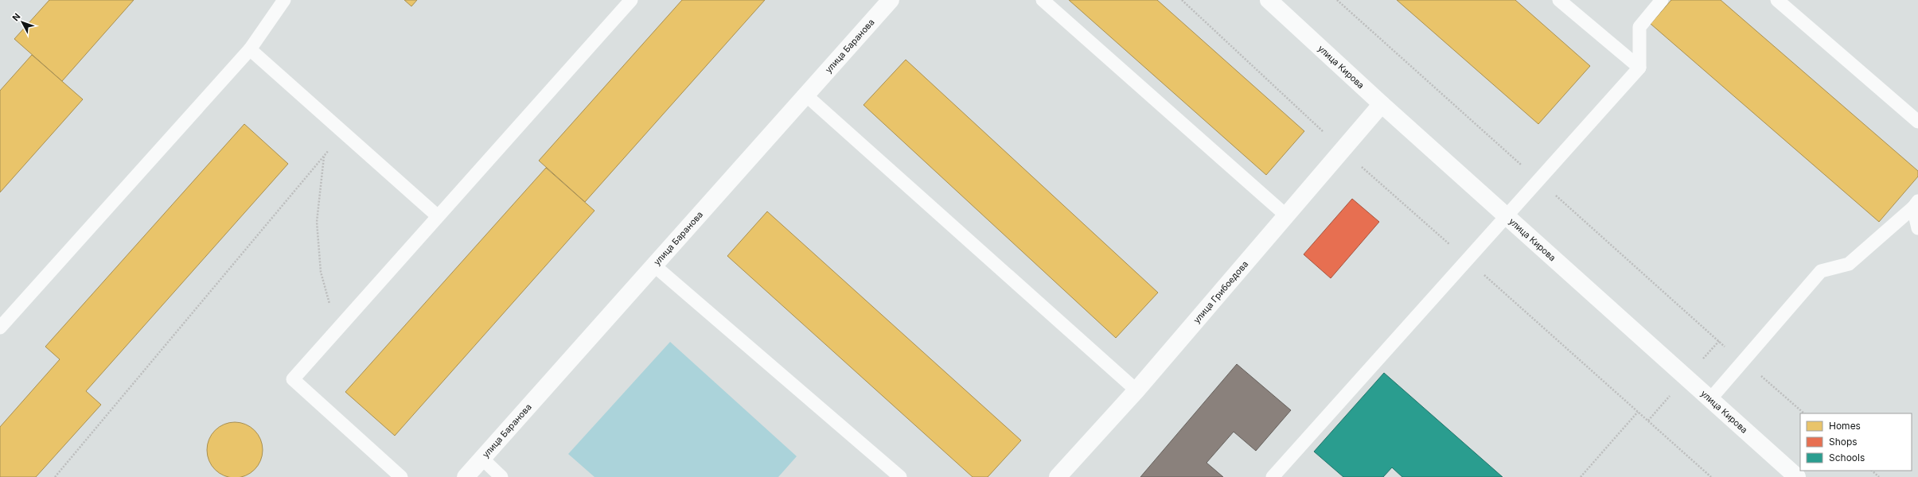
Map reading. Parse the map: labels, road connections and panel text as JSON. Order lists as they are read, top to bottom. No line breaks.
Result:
{"streets":{"street":["улица Баранова","улица Кирова","улица Грибоедова"]},"crossings":[["улица Кирова","улица Грибоедова"]],"legend":["Homes","Shops","Schools"],"north":"top left"}
